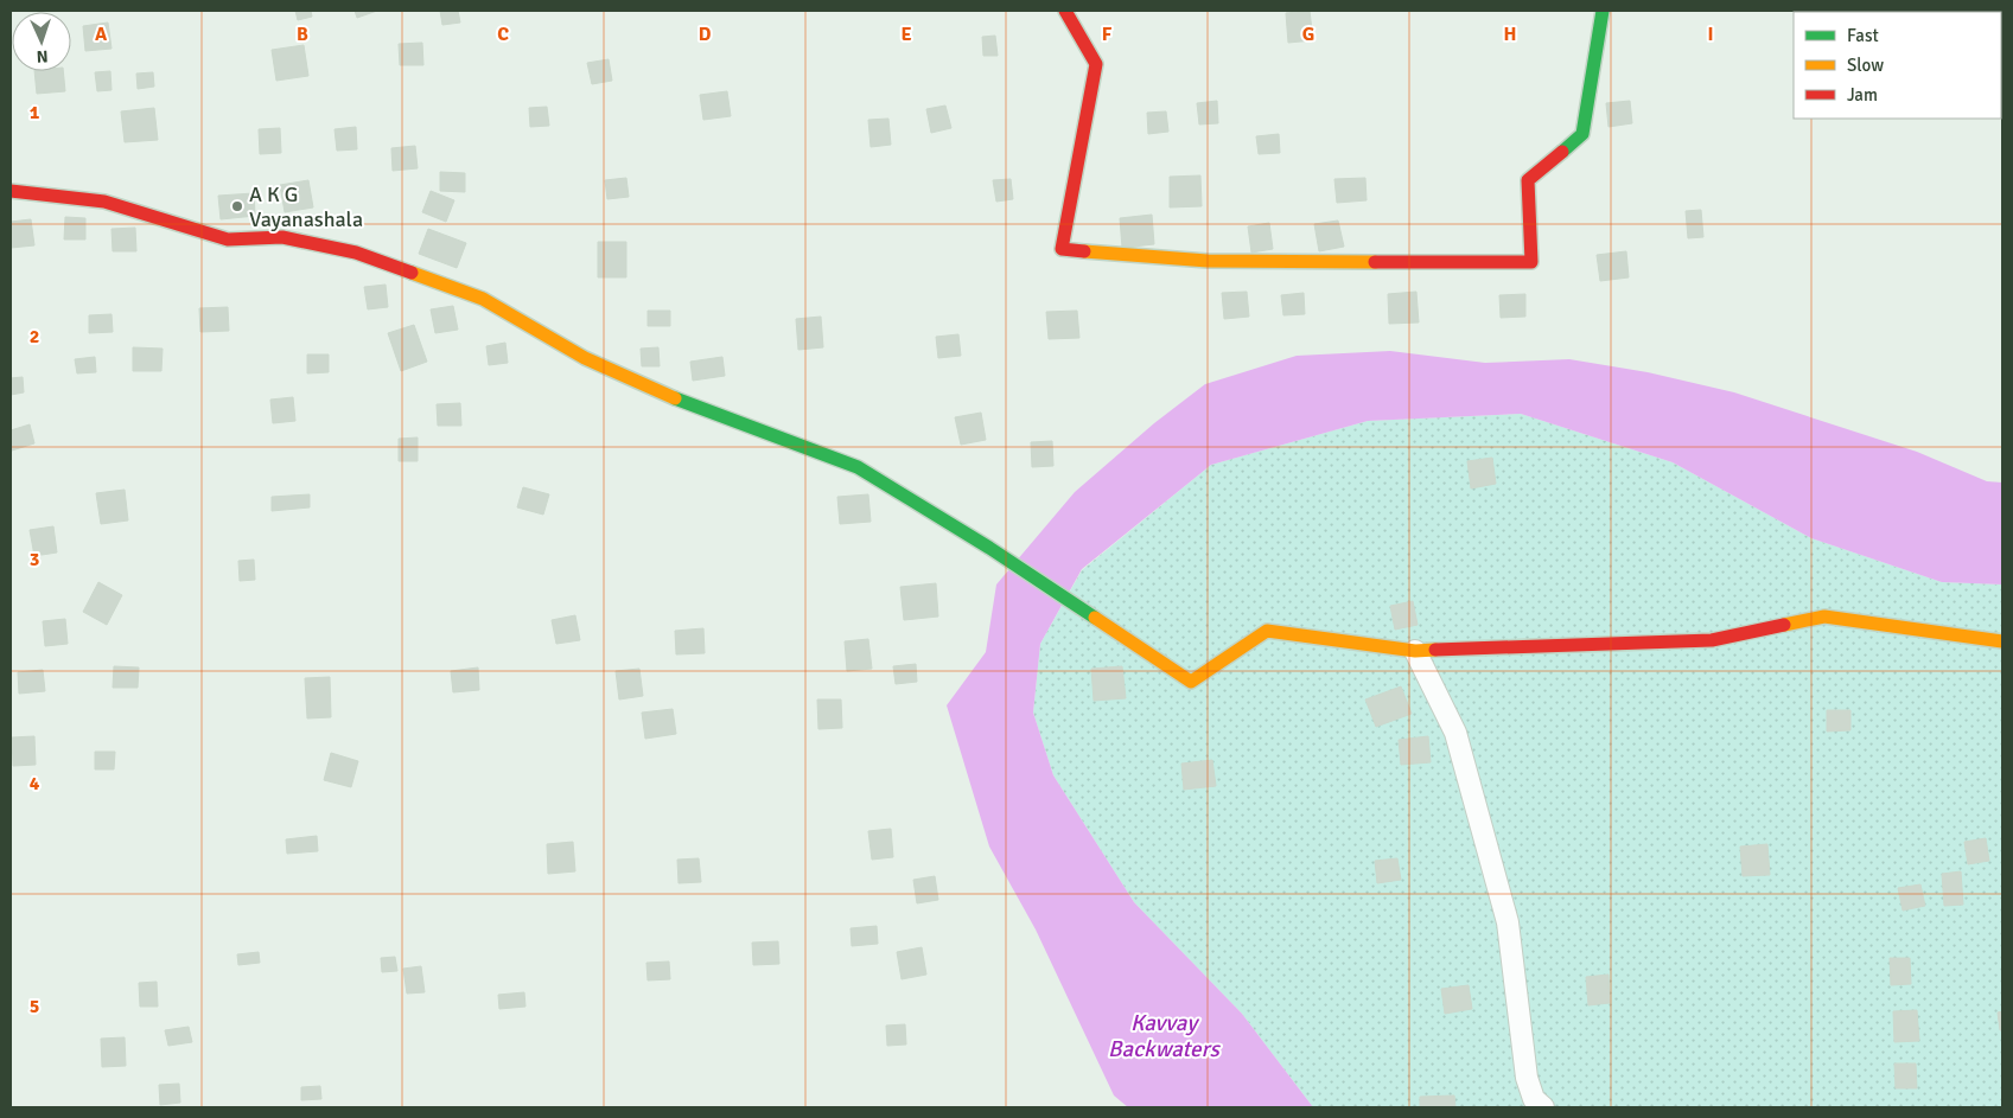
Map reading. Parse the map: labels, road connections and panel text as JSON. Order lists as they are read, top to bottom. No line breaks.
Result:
{"water":["Kavvay Backwaters"],"places":["A K G Vayanashala"],"legend":["Fast","Slow","Jam"],"north":"bottom","grid":{"columns":["A","B","C","D","E","F","G","H","I"],"rows":["1","2","3","4","5"]}}
